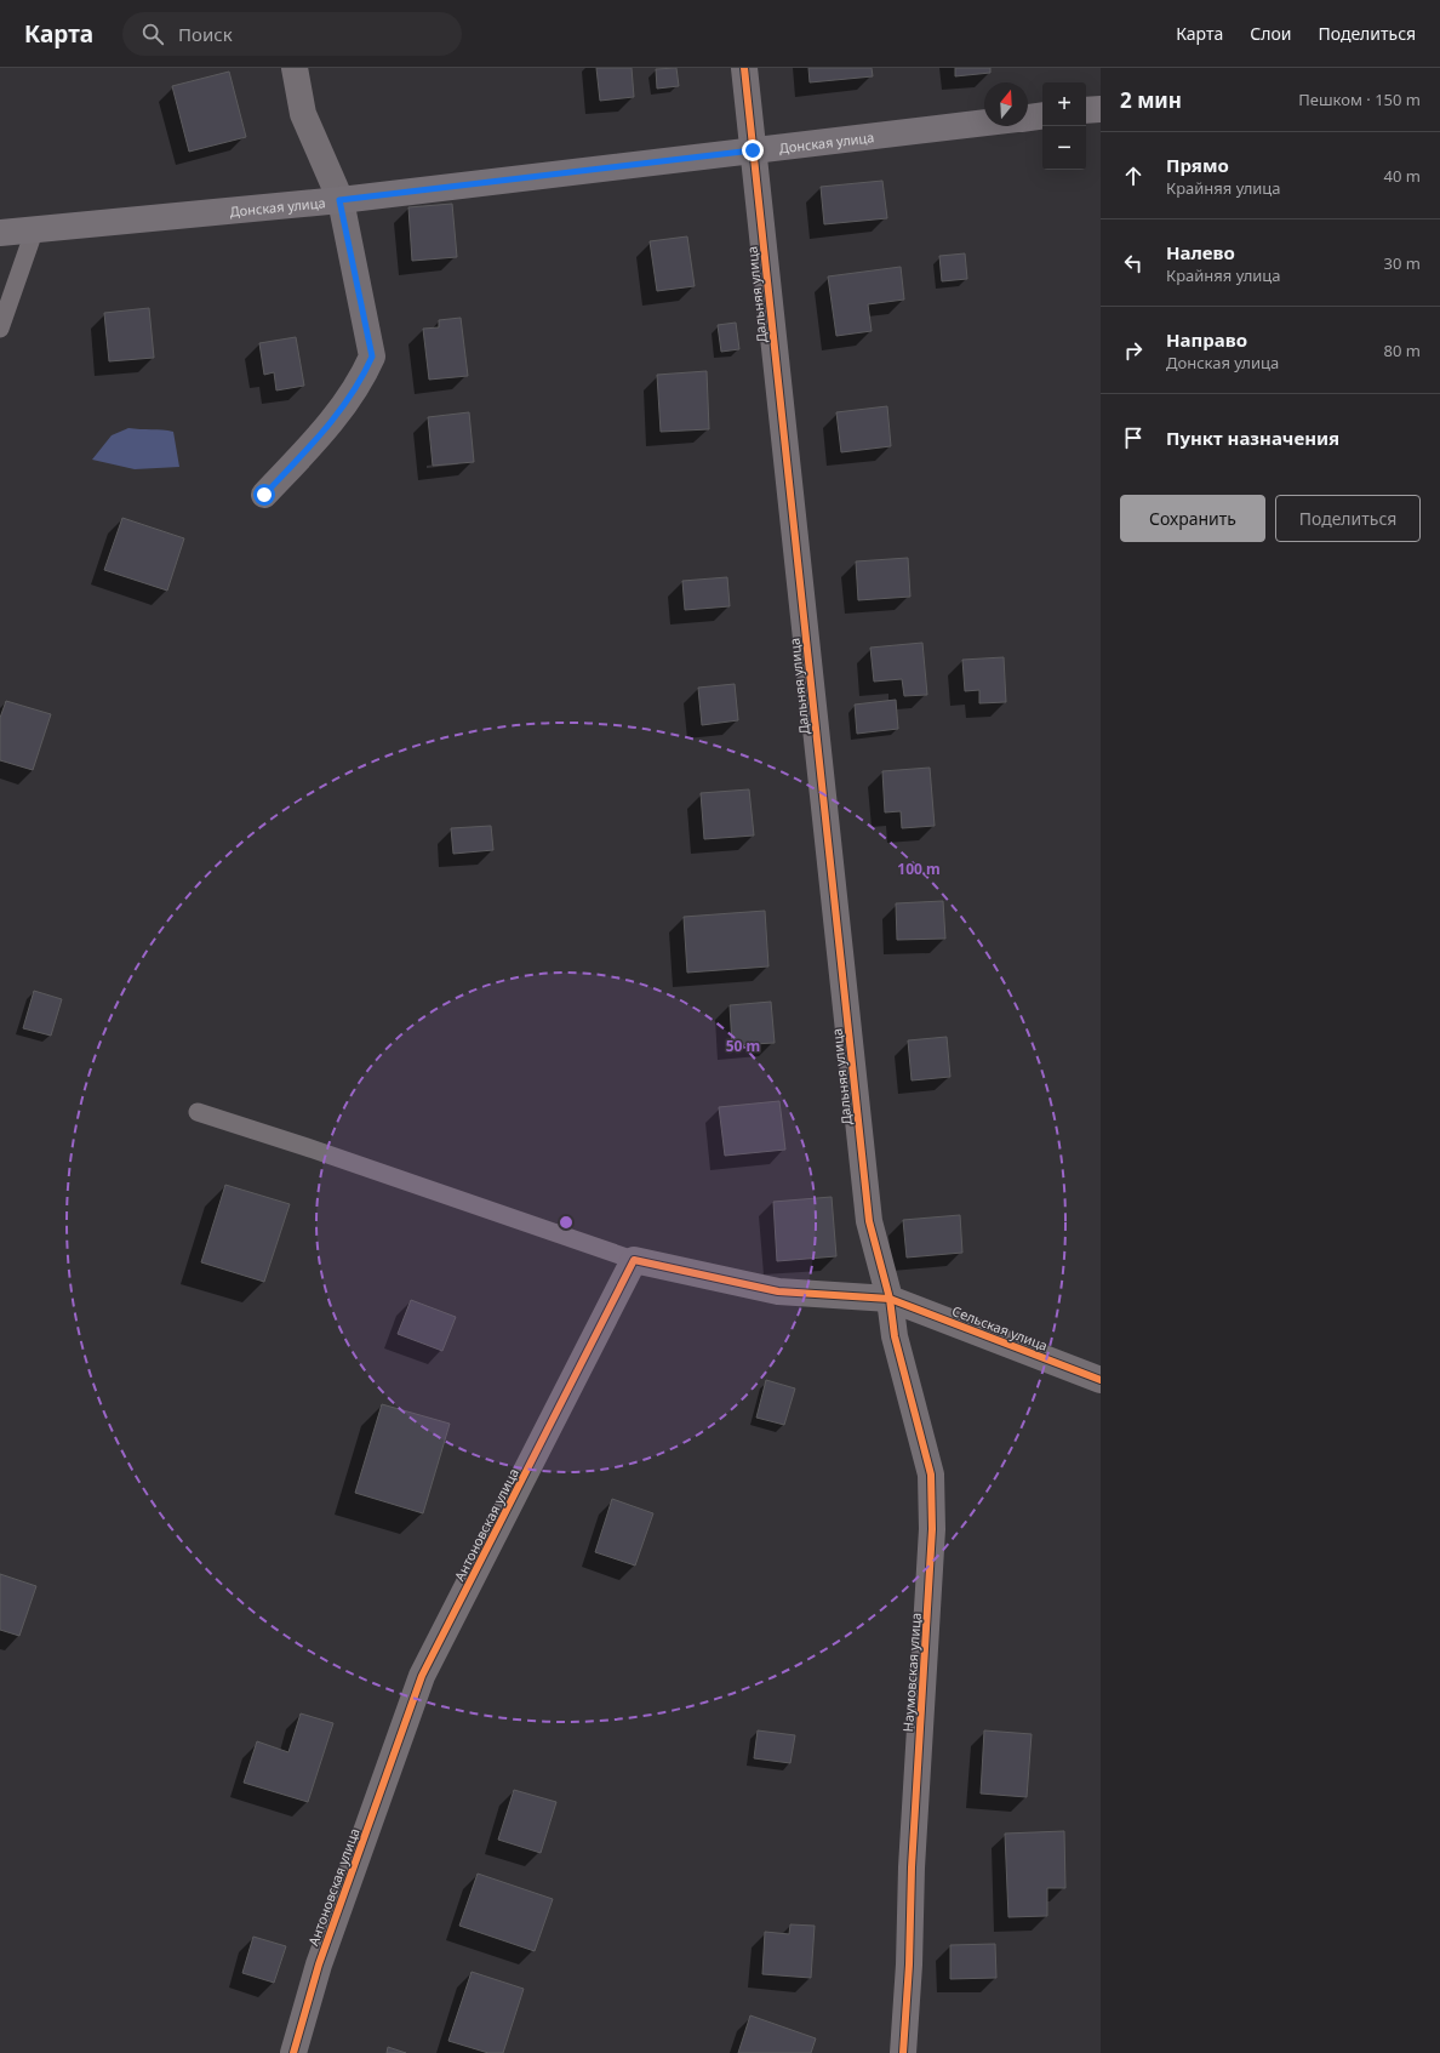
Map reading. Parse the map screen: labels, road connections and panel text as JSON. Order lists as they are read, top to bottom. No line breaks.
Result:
{"streets":{"street":["Донская улица","Дальняя улица","Сельская улица","Антоновская улица","Наумовская улица"]},"crossings":[["Донская улица","Дальняя улица"],["Дальняя улица","Сельская улица"],["Дальняя улица","Наумовская улица"],["Сельская улица","Наумовская улица"]],"north":"top","page":{"header":"Карта","search":"Поиск","nav":["Карта","Слои","Поделиться"],"heading":["2 мин","Пешком · 150 m"],"map_buttons":["+","−"],"list":[["Прямо","Крайняя улица","40 m"],["Налево","Крайняя улица","30 m"],["Направо","Донская улица","80 m"],"Пункт назначения"],"buttons":["Сохранить","Поделиться"]},"rings":["100 m","50 m"]}
